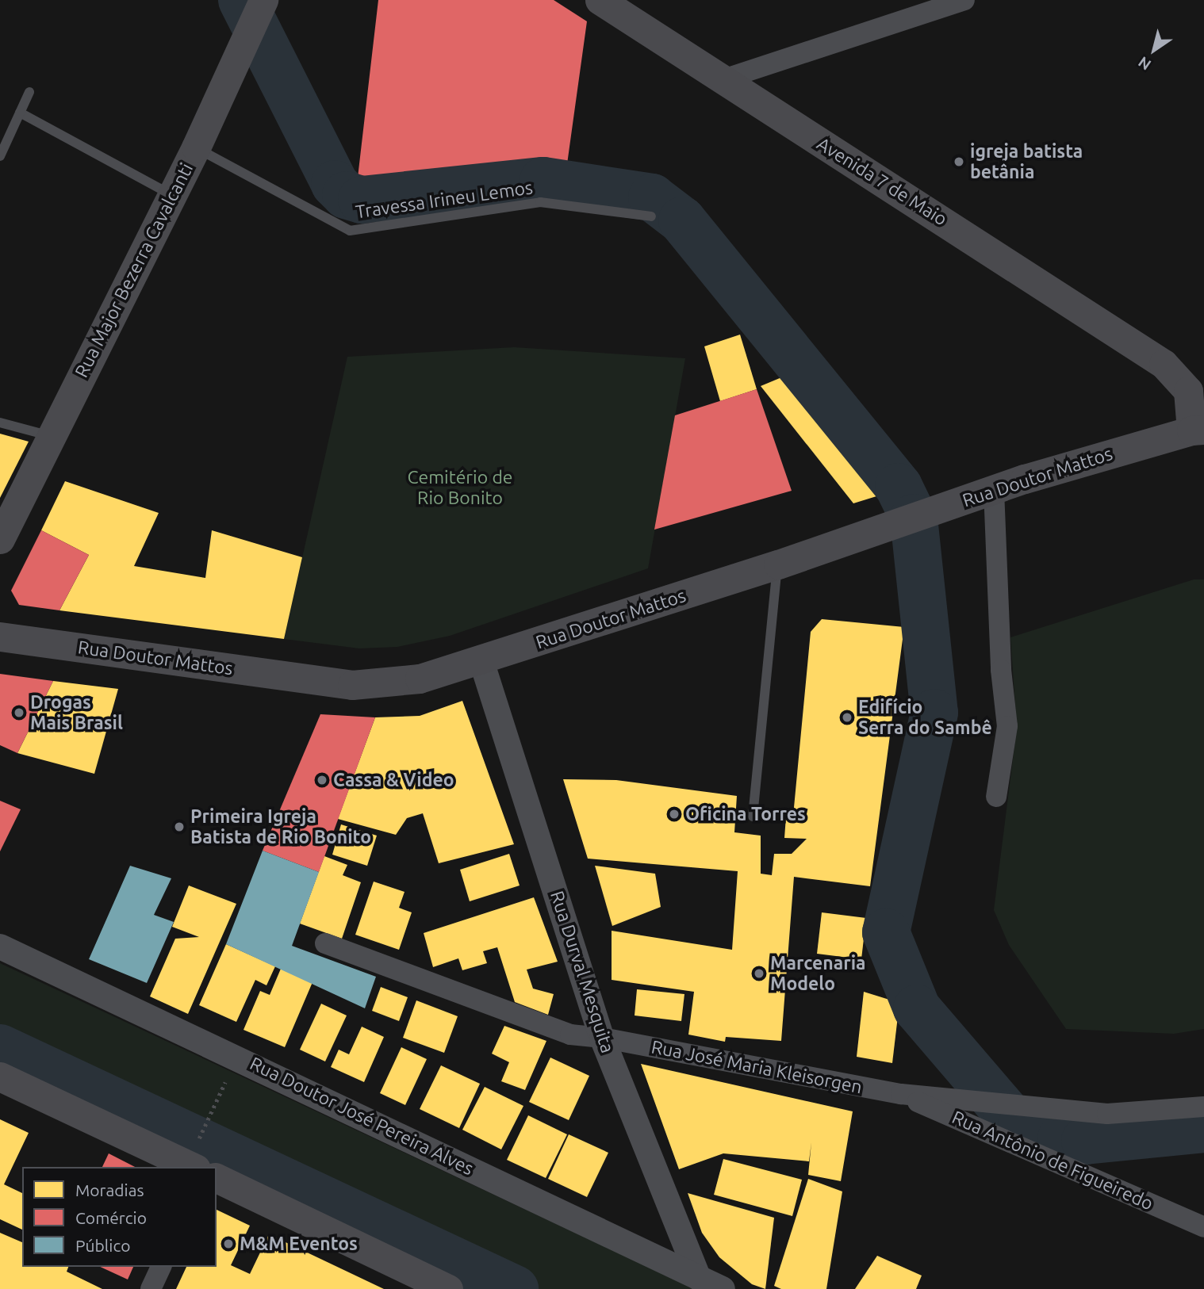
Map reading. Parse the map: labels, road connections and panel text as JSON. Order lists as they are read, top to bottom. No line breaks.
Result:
{"streets":{"main road":["Avenida 7 de Maio","Rua Major Bezerra Cavalcanti","Rua Doutor Mattos"],"street":["Rua Durval Mesquita","Rua José Maria Kleisorgen","Rua Doutor José Pereira Alves","Rua Antônio de Figueiredo"],"lane":["Travessa Irineu Lemos"]},"crossings":[["Avenida 7 de Maio","Rua Doutor Mattos"],["Travessa Irineu Lemos","Rua Major Bezerra Cavalcanti"],["Rua Doutor Mattos","Rua Durval Mesquita"],["Rua Durval Mesquita","Rua José Maria Kleisorgen"],["Rua Durval Mesquita","Rua Doutor José Pereira Alves"],["Rua José Maria Kleisorgen","Rua Antônio de Figueiredo"]],"parks":["Cemitério de Rio Bonito"],"places":["igreja batista betânia","Drogas Mais Brasil","Edifício Serra do Sambê","Cassa & Video","Oficina Torres","Primeira Igreja Batista de Rio Bonito","Marcenaria Modelo","M&M Eventos"],"legend":["Moradias","Comércio","Público"],"north":"bottom left"}
